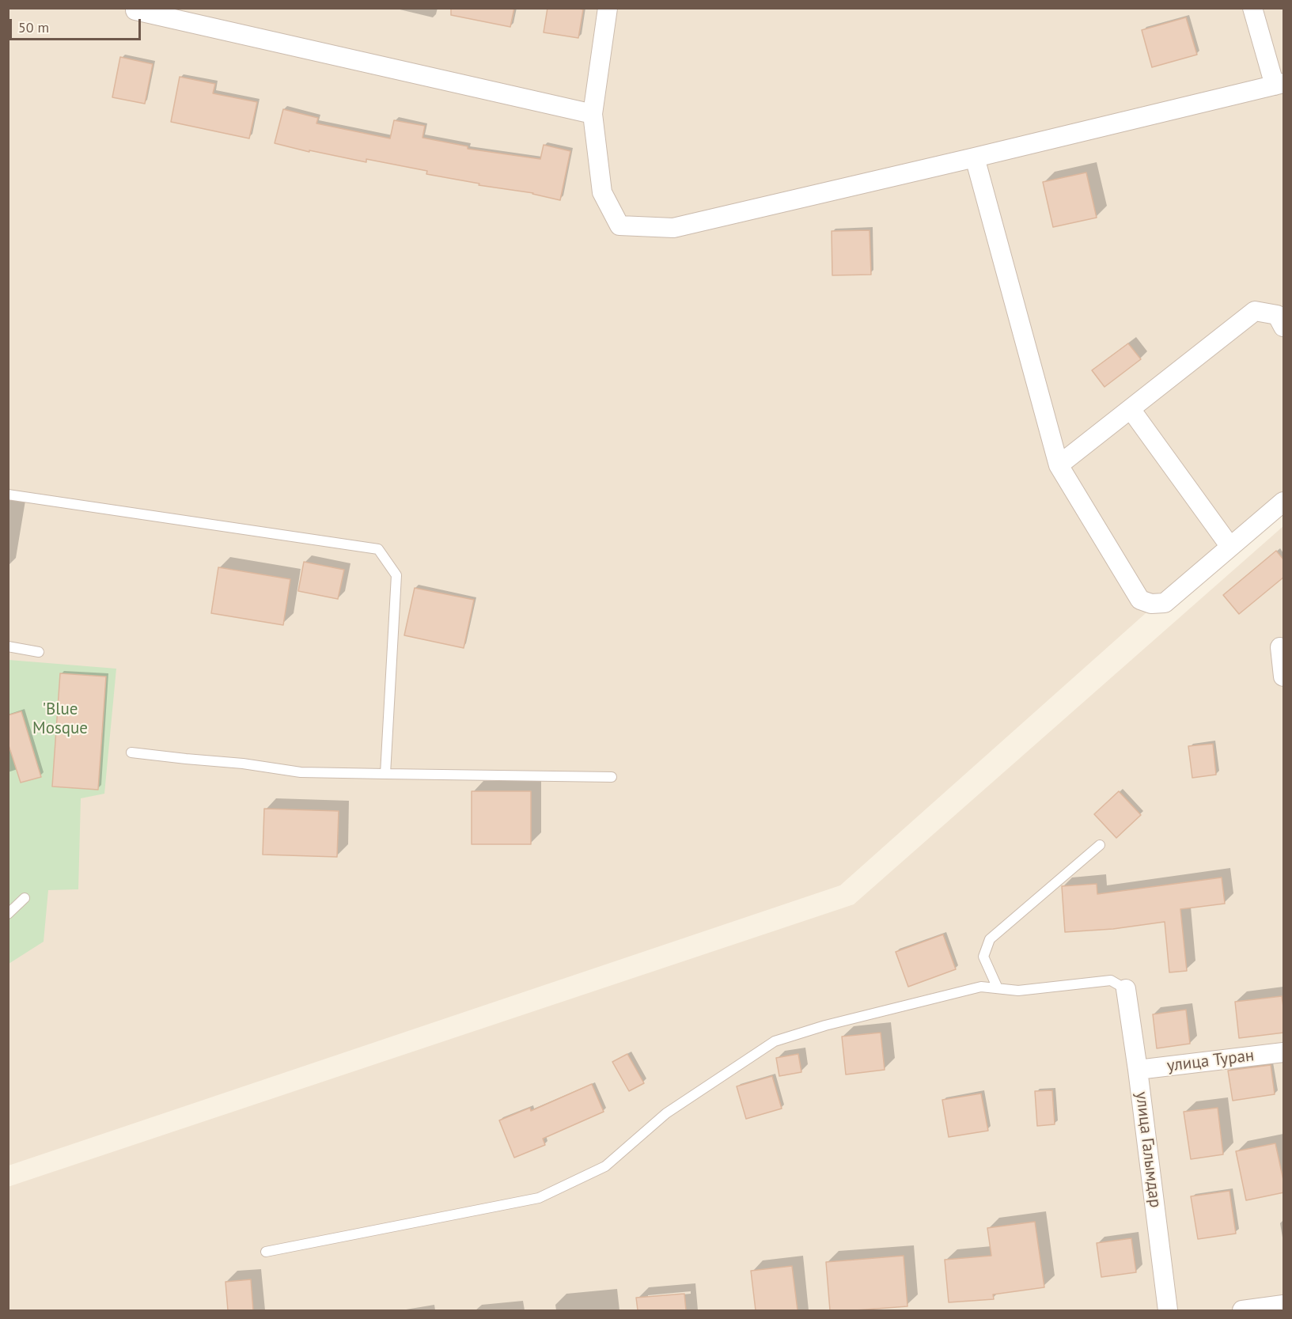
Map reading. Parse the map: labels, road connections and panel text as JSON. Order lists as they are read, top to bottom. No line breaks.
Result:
{"streets":{"street":["улица Туран","улица Галымдар"]},"crossings":[["улица Туран","улица Галымдар"]],"parks":["'Blue Mosque"],"scale_bar":"50 m"}
